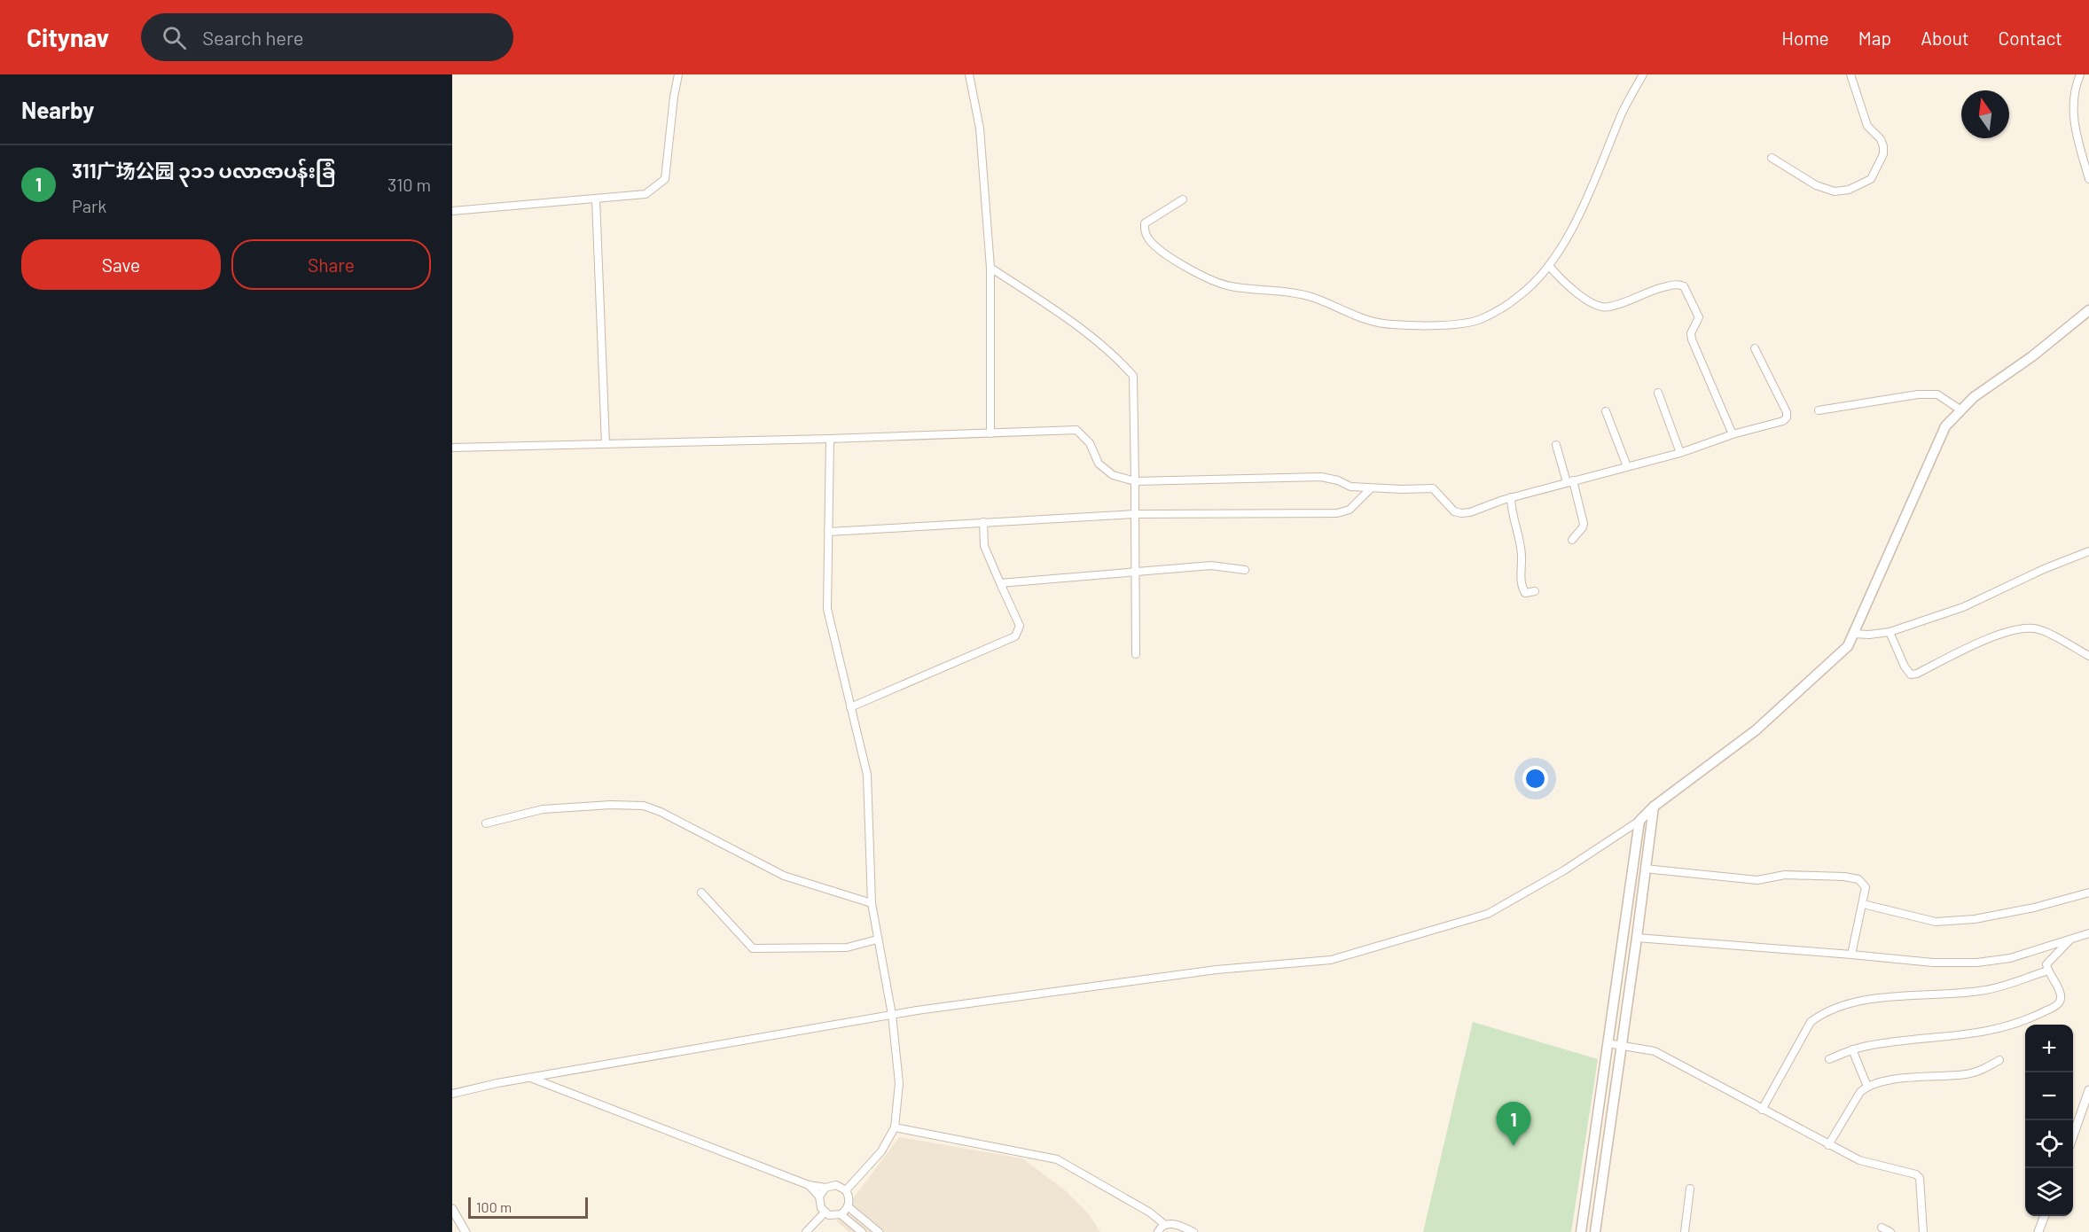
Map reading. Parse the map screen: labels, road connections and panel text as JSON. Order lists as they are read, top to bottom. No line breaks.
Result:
{"scale_bar":"100 m","north":"top","page":{"header":"Citynav","search":"Search here","nav":["Home","Map","About","Contact"],"heading":"Nearby","list":[{"mark":"1","name":"311广场公园 ၃၁၁ ပလာဇာပန်းခြံ","note":"Park","value":"310 m"}],"buttons":["Save","Share"],"map_buttons":["+","−"],"pins":"1","scale":"100 m"}}
